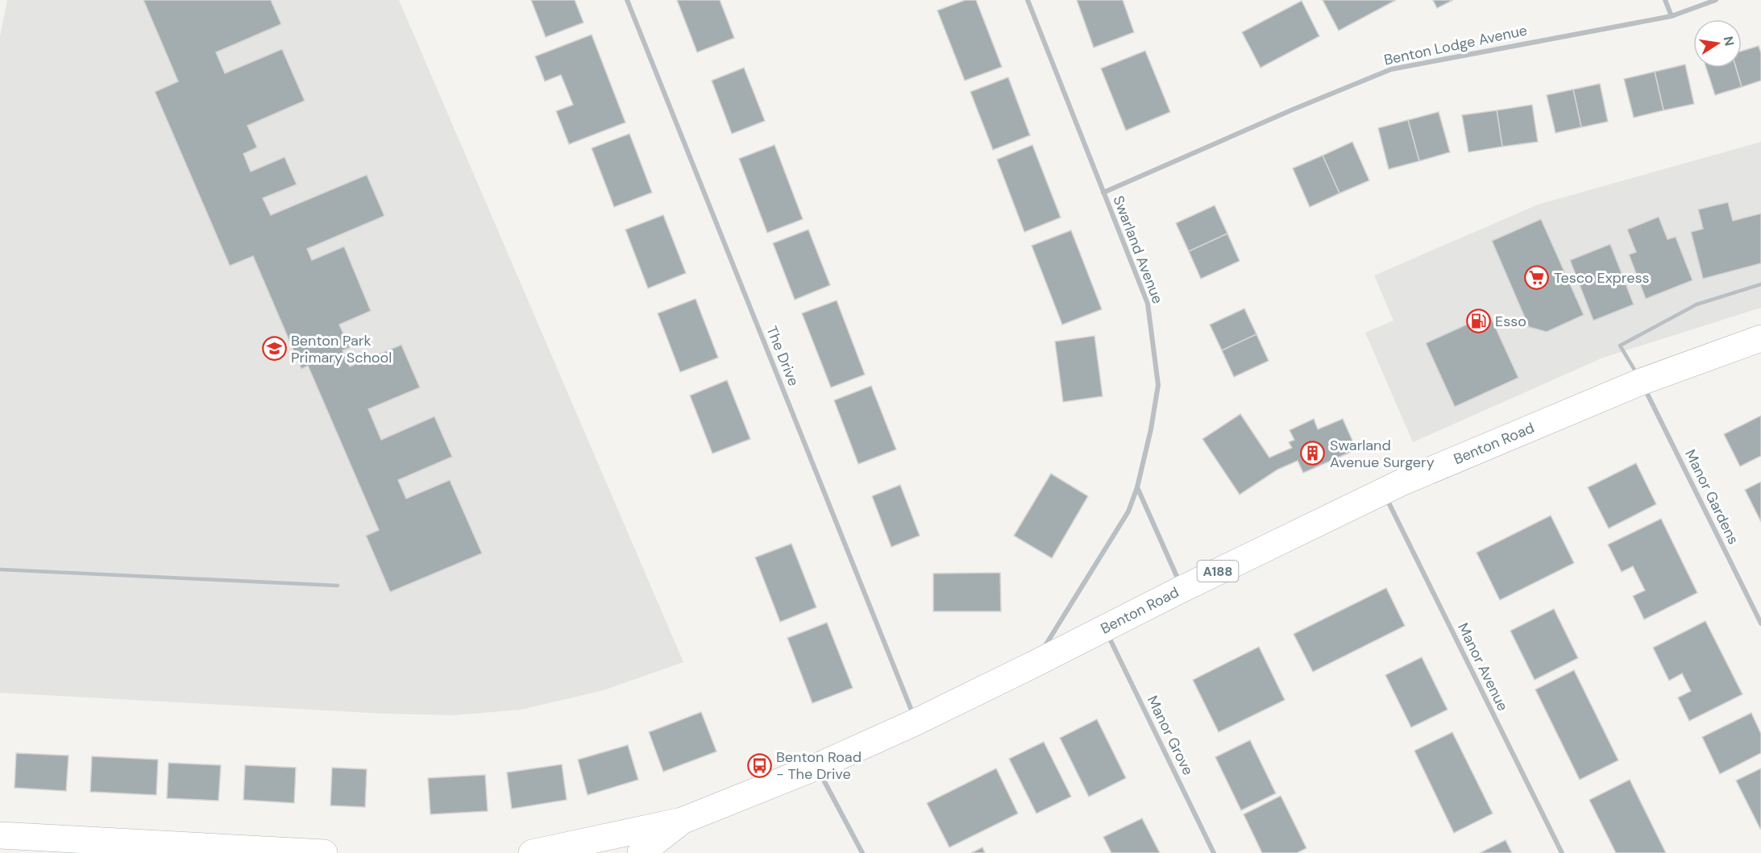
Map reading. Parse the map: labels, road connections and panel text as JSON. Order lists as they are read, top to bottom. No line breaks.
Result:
{"streets":{"main road":["Benton Road","A188"],"street":["Benton Lodge Avenue","Swarland Avenue","The Drive","Manor Gardens","Manor Avenue","Manor Grove"]},"crossings":[["Benton Lodge Avenue","Swarland Avenue"],["Swarland Avenue","Benton Road"],["The Drive","Benton Road"],["Benton Road","Manor Gardens"],["Benton Road","Manor Avenue"],["Benton Road","Manor Grove"]],"places":{"supermarket":["Tesco Express"],"fuel station":["Esso"],"school or university":["Benton Park Primary School"],"building":["Swarland Avenue Surgery"],"bus stop":["Benton Road - The Drive"]},"north":"right"}
